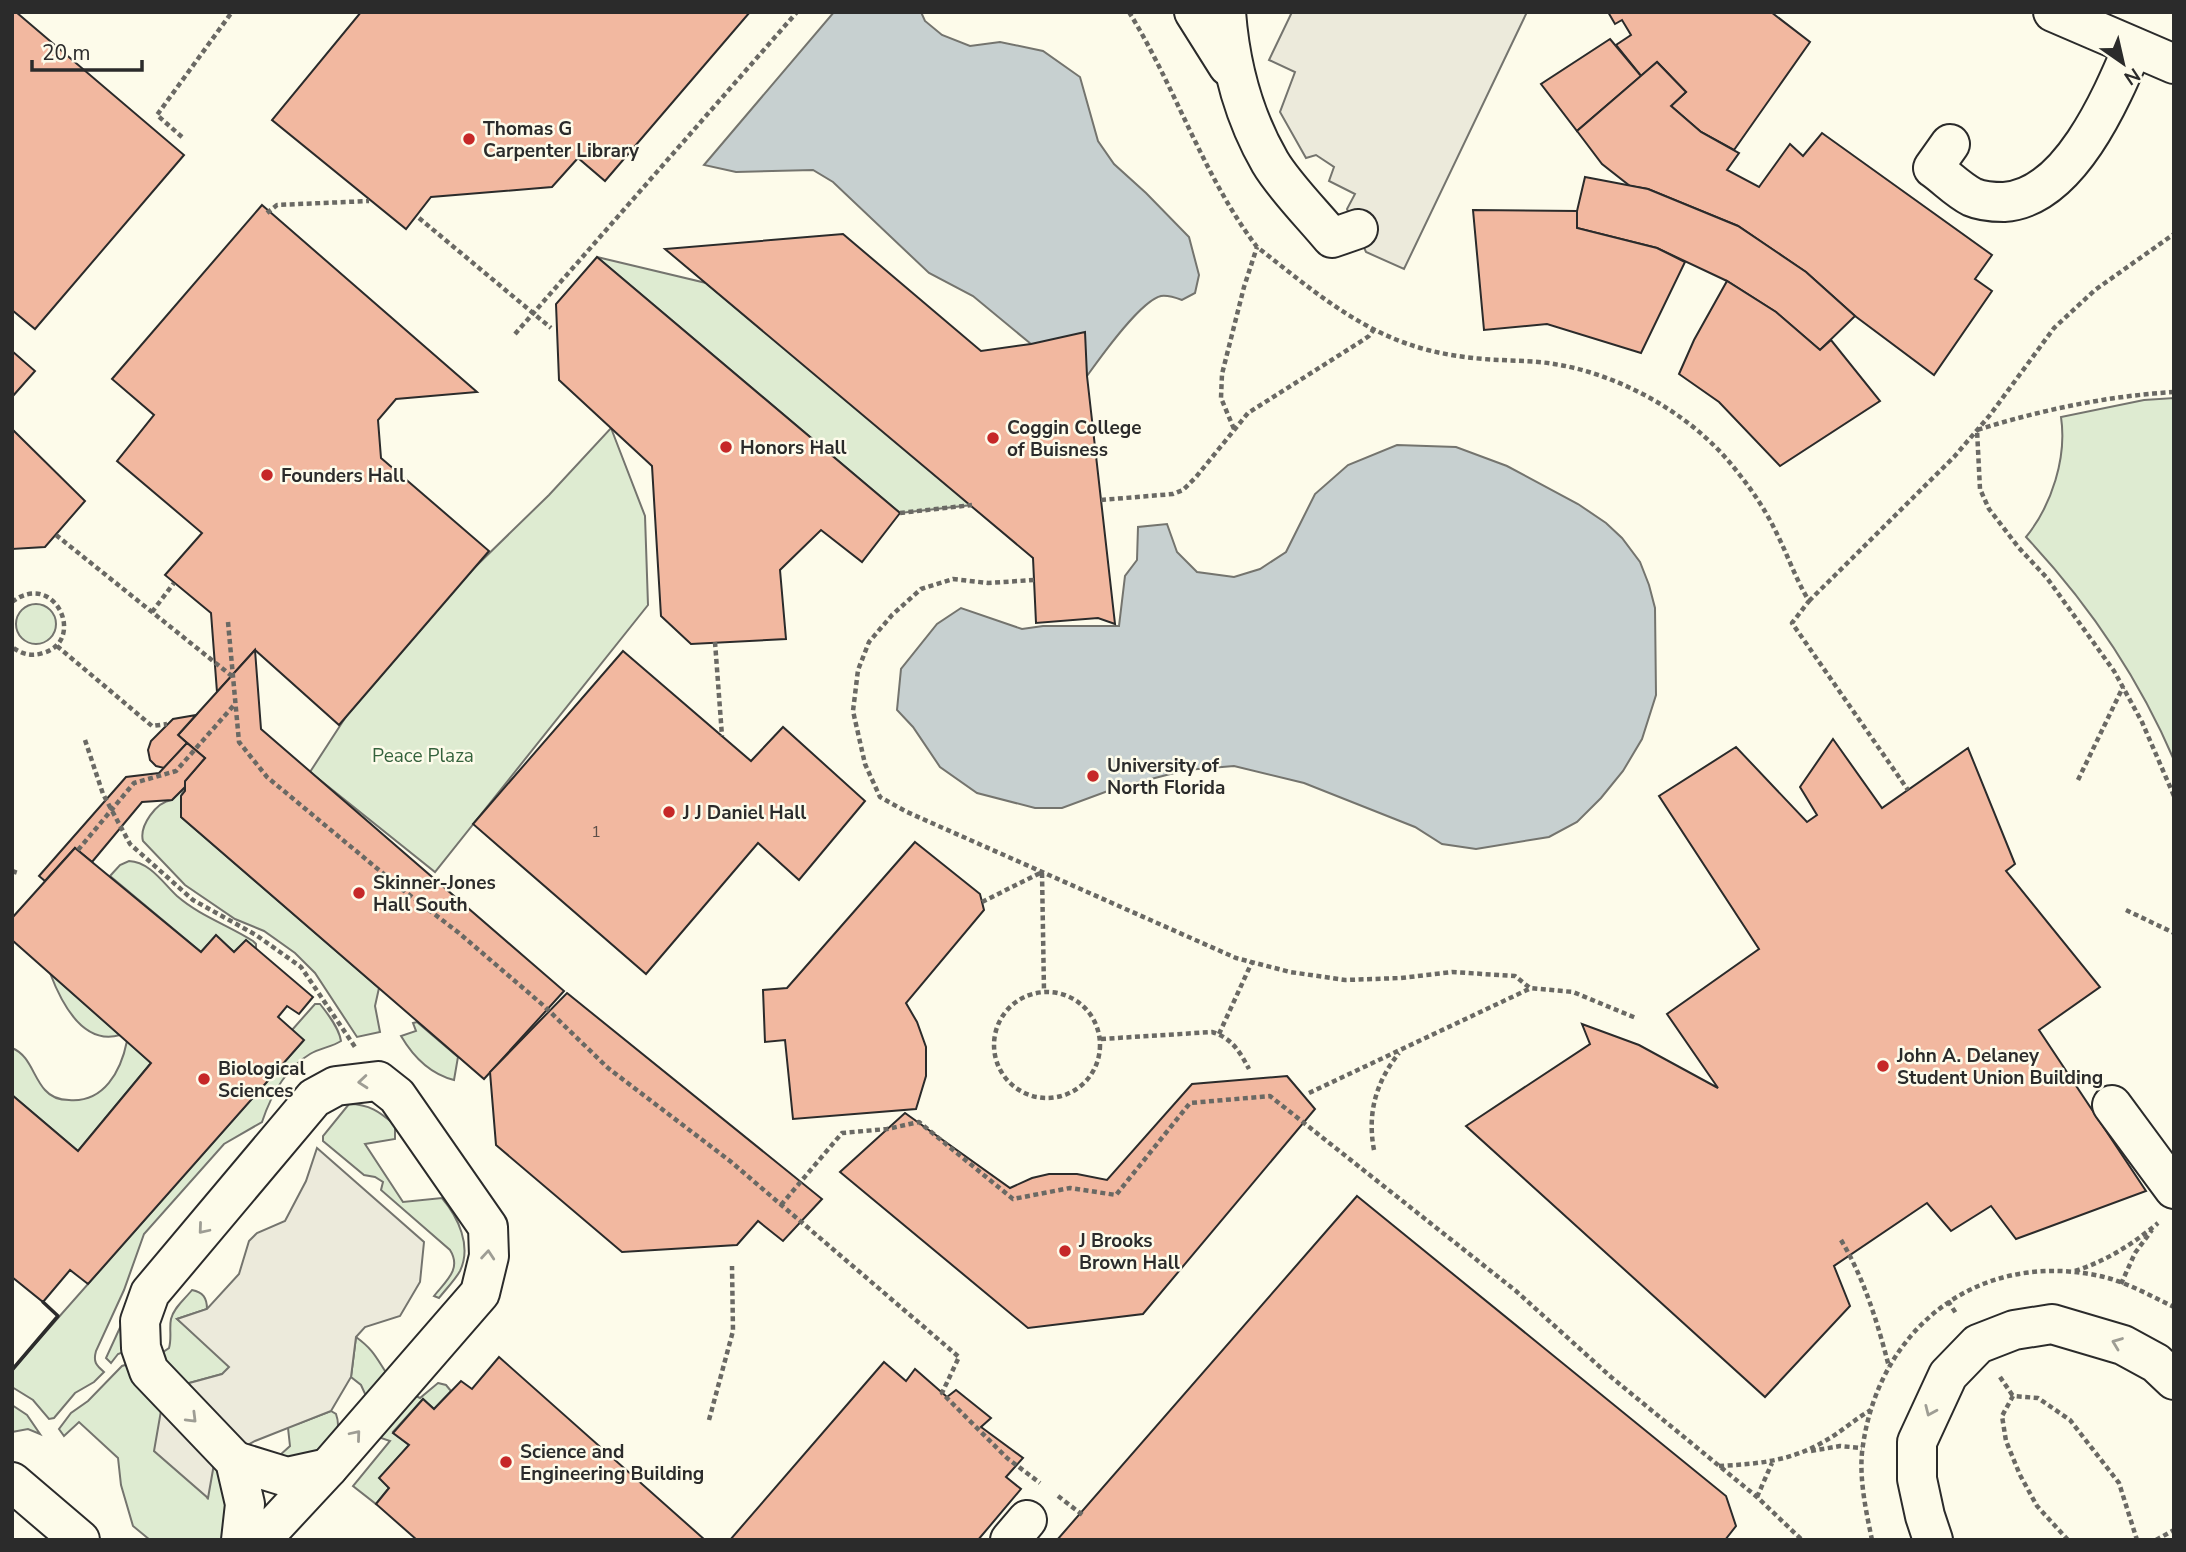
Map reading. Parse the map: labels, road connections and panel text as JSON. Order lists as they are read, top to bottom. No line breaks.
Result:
{"parks":["Peace Plaza"],"places":["Thomas G Carpenter Library","Coggin College of Buisness","Honors Hall","Founders Hall","University of North Florida","J J Daniel Hall","Skinner-Jones Hall South","John A. Delaney Student Union Building","Biological Sciences","J Brooks Brown Hall","Science and Engineering Building"],"house_numbers":["1"],"scale_bar":"20 m","north":"bottom right"}
